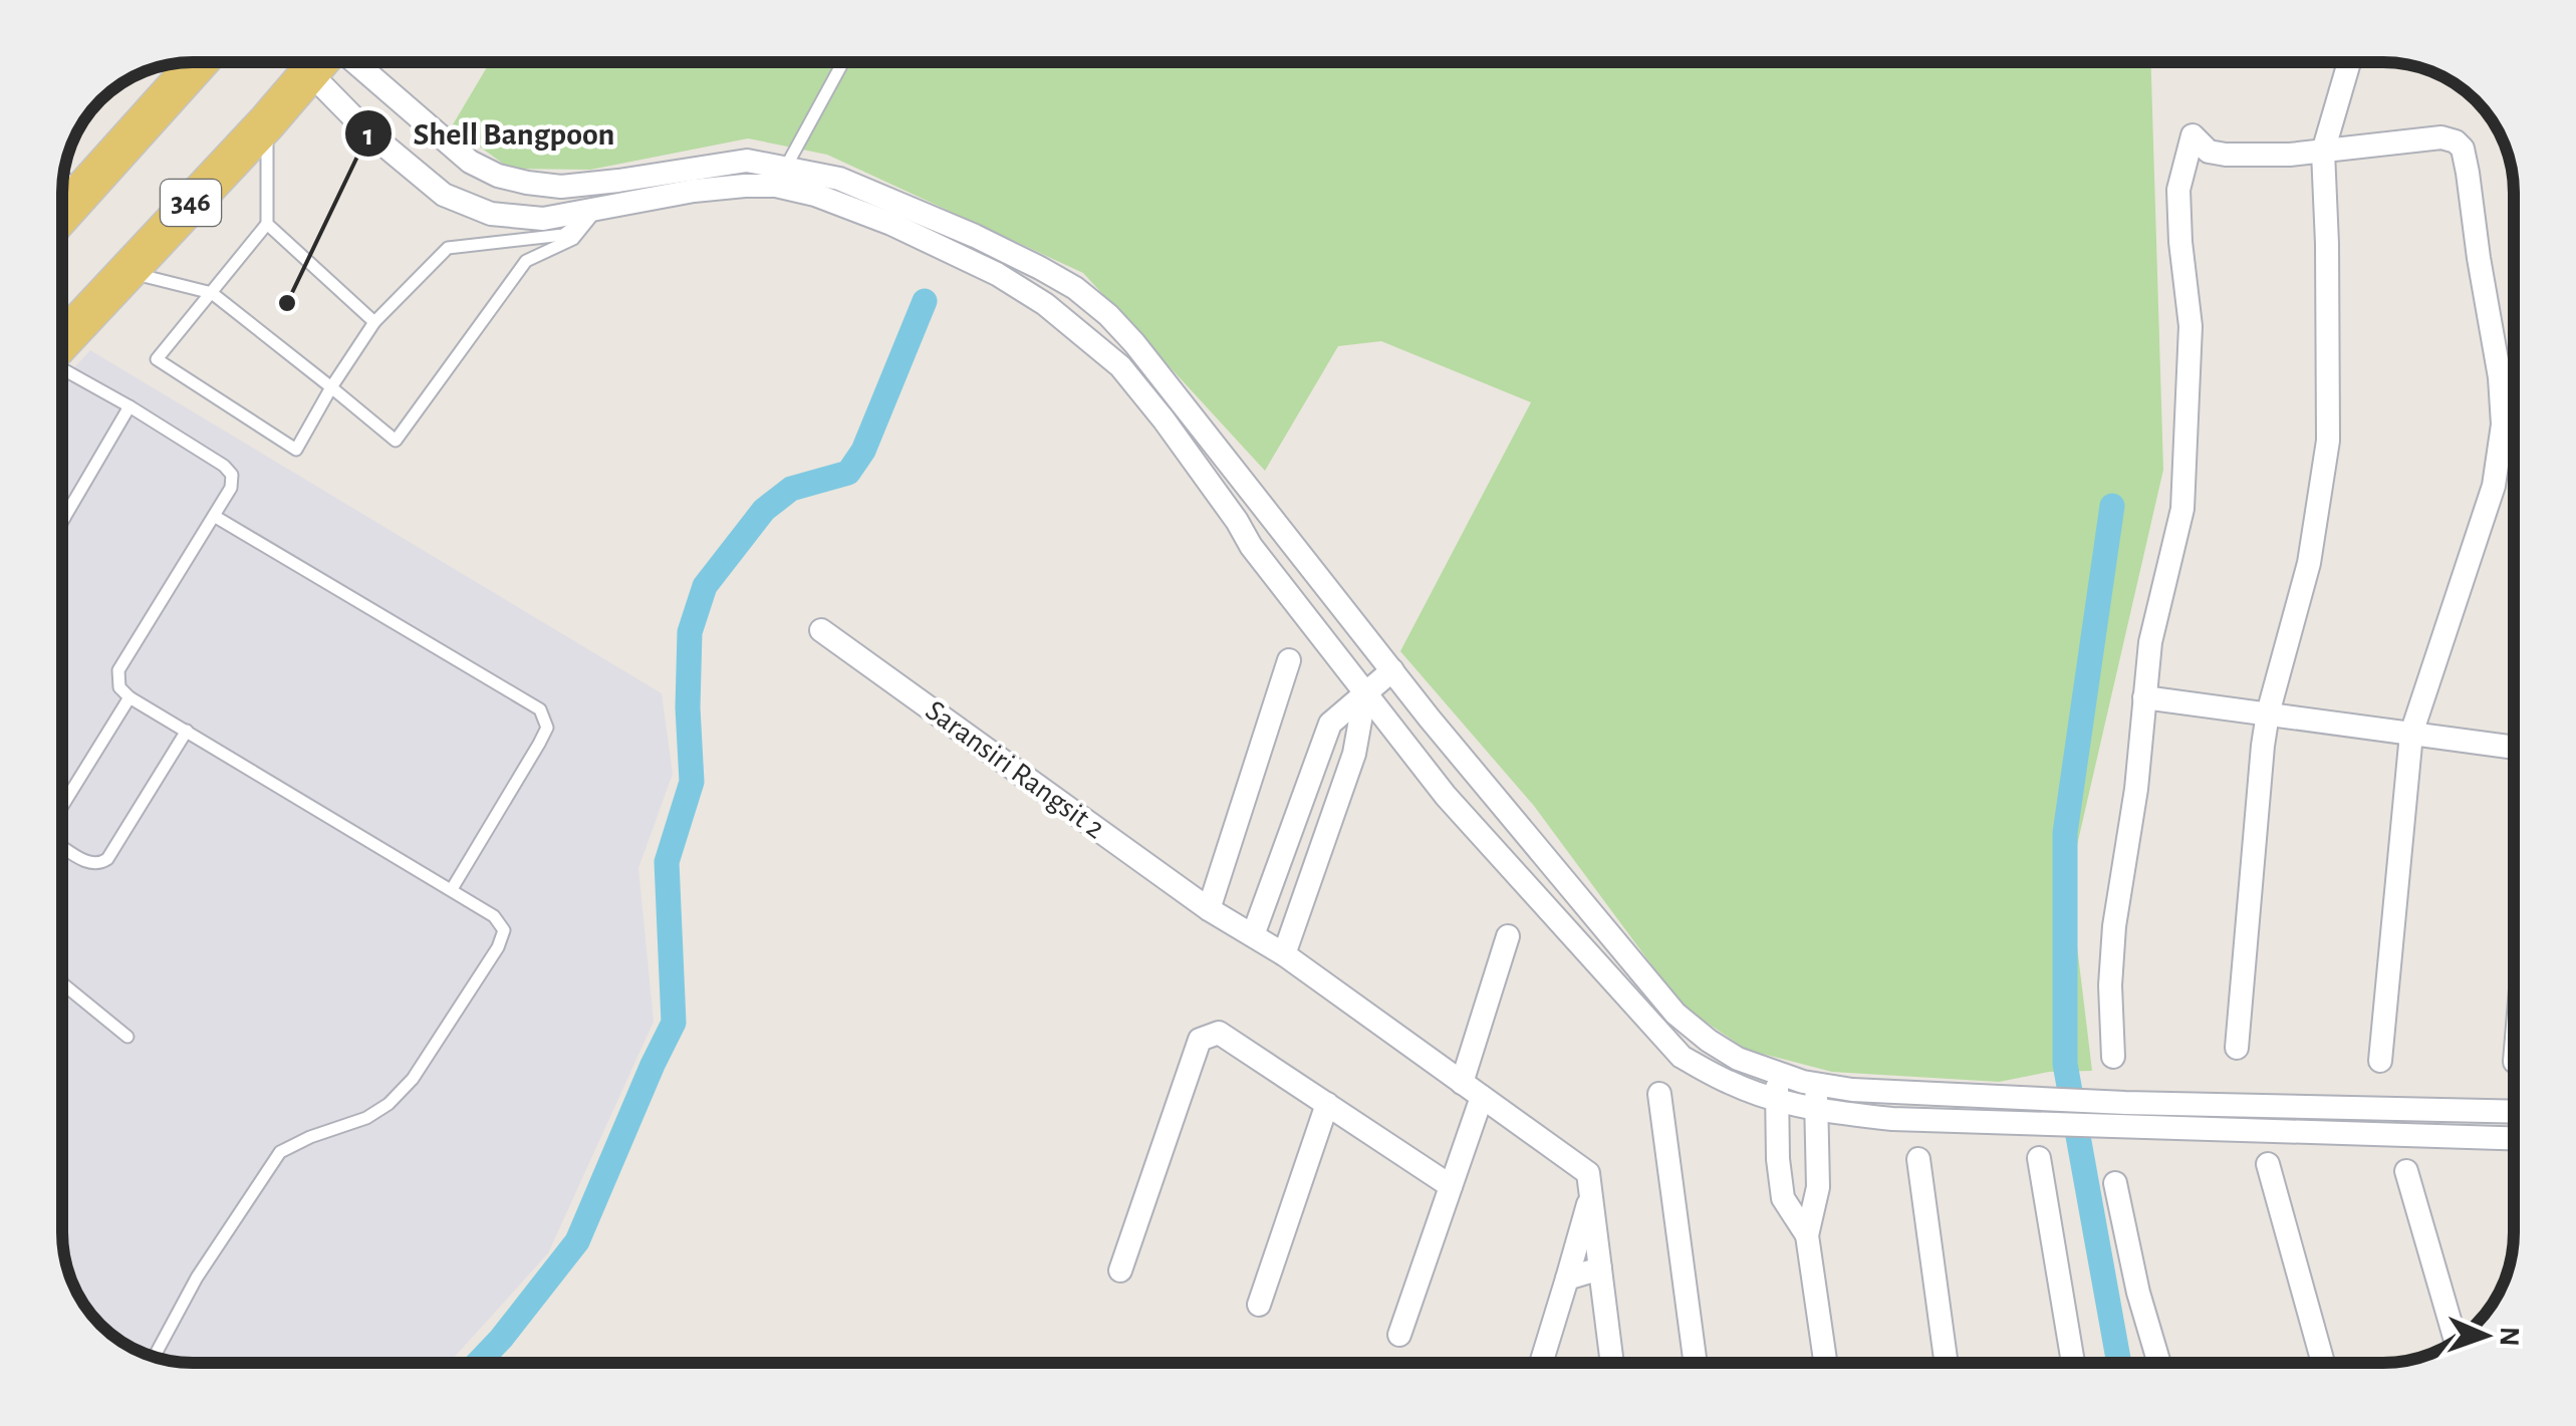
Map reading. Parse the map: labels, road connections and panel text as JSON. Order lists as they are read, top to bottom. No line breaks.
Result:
{"streets":{"main road":["346"],"street":["Saransiri Rangsit 2"]},"places":["Shell Bangpoon"],"north":"right"}
